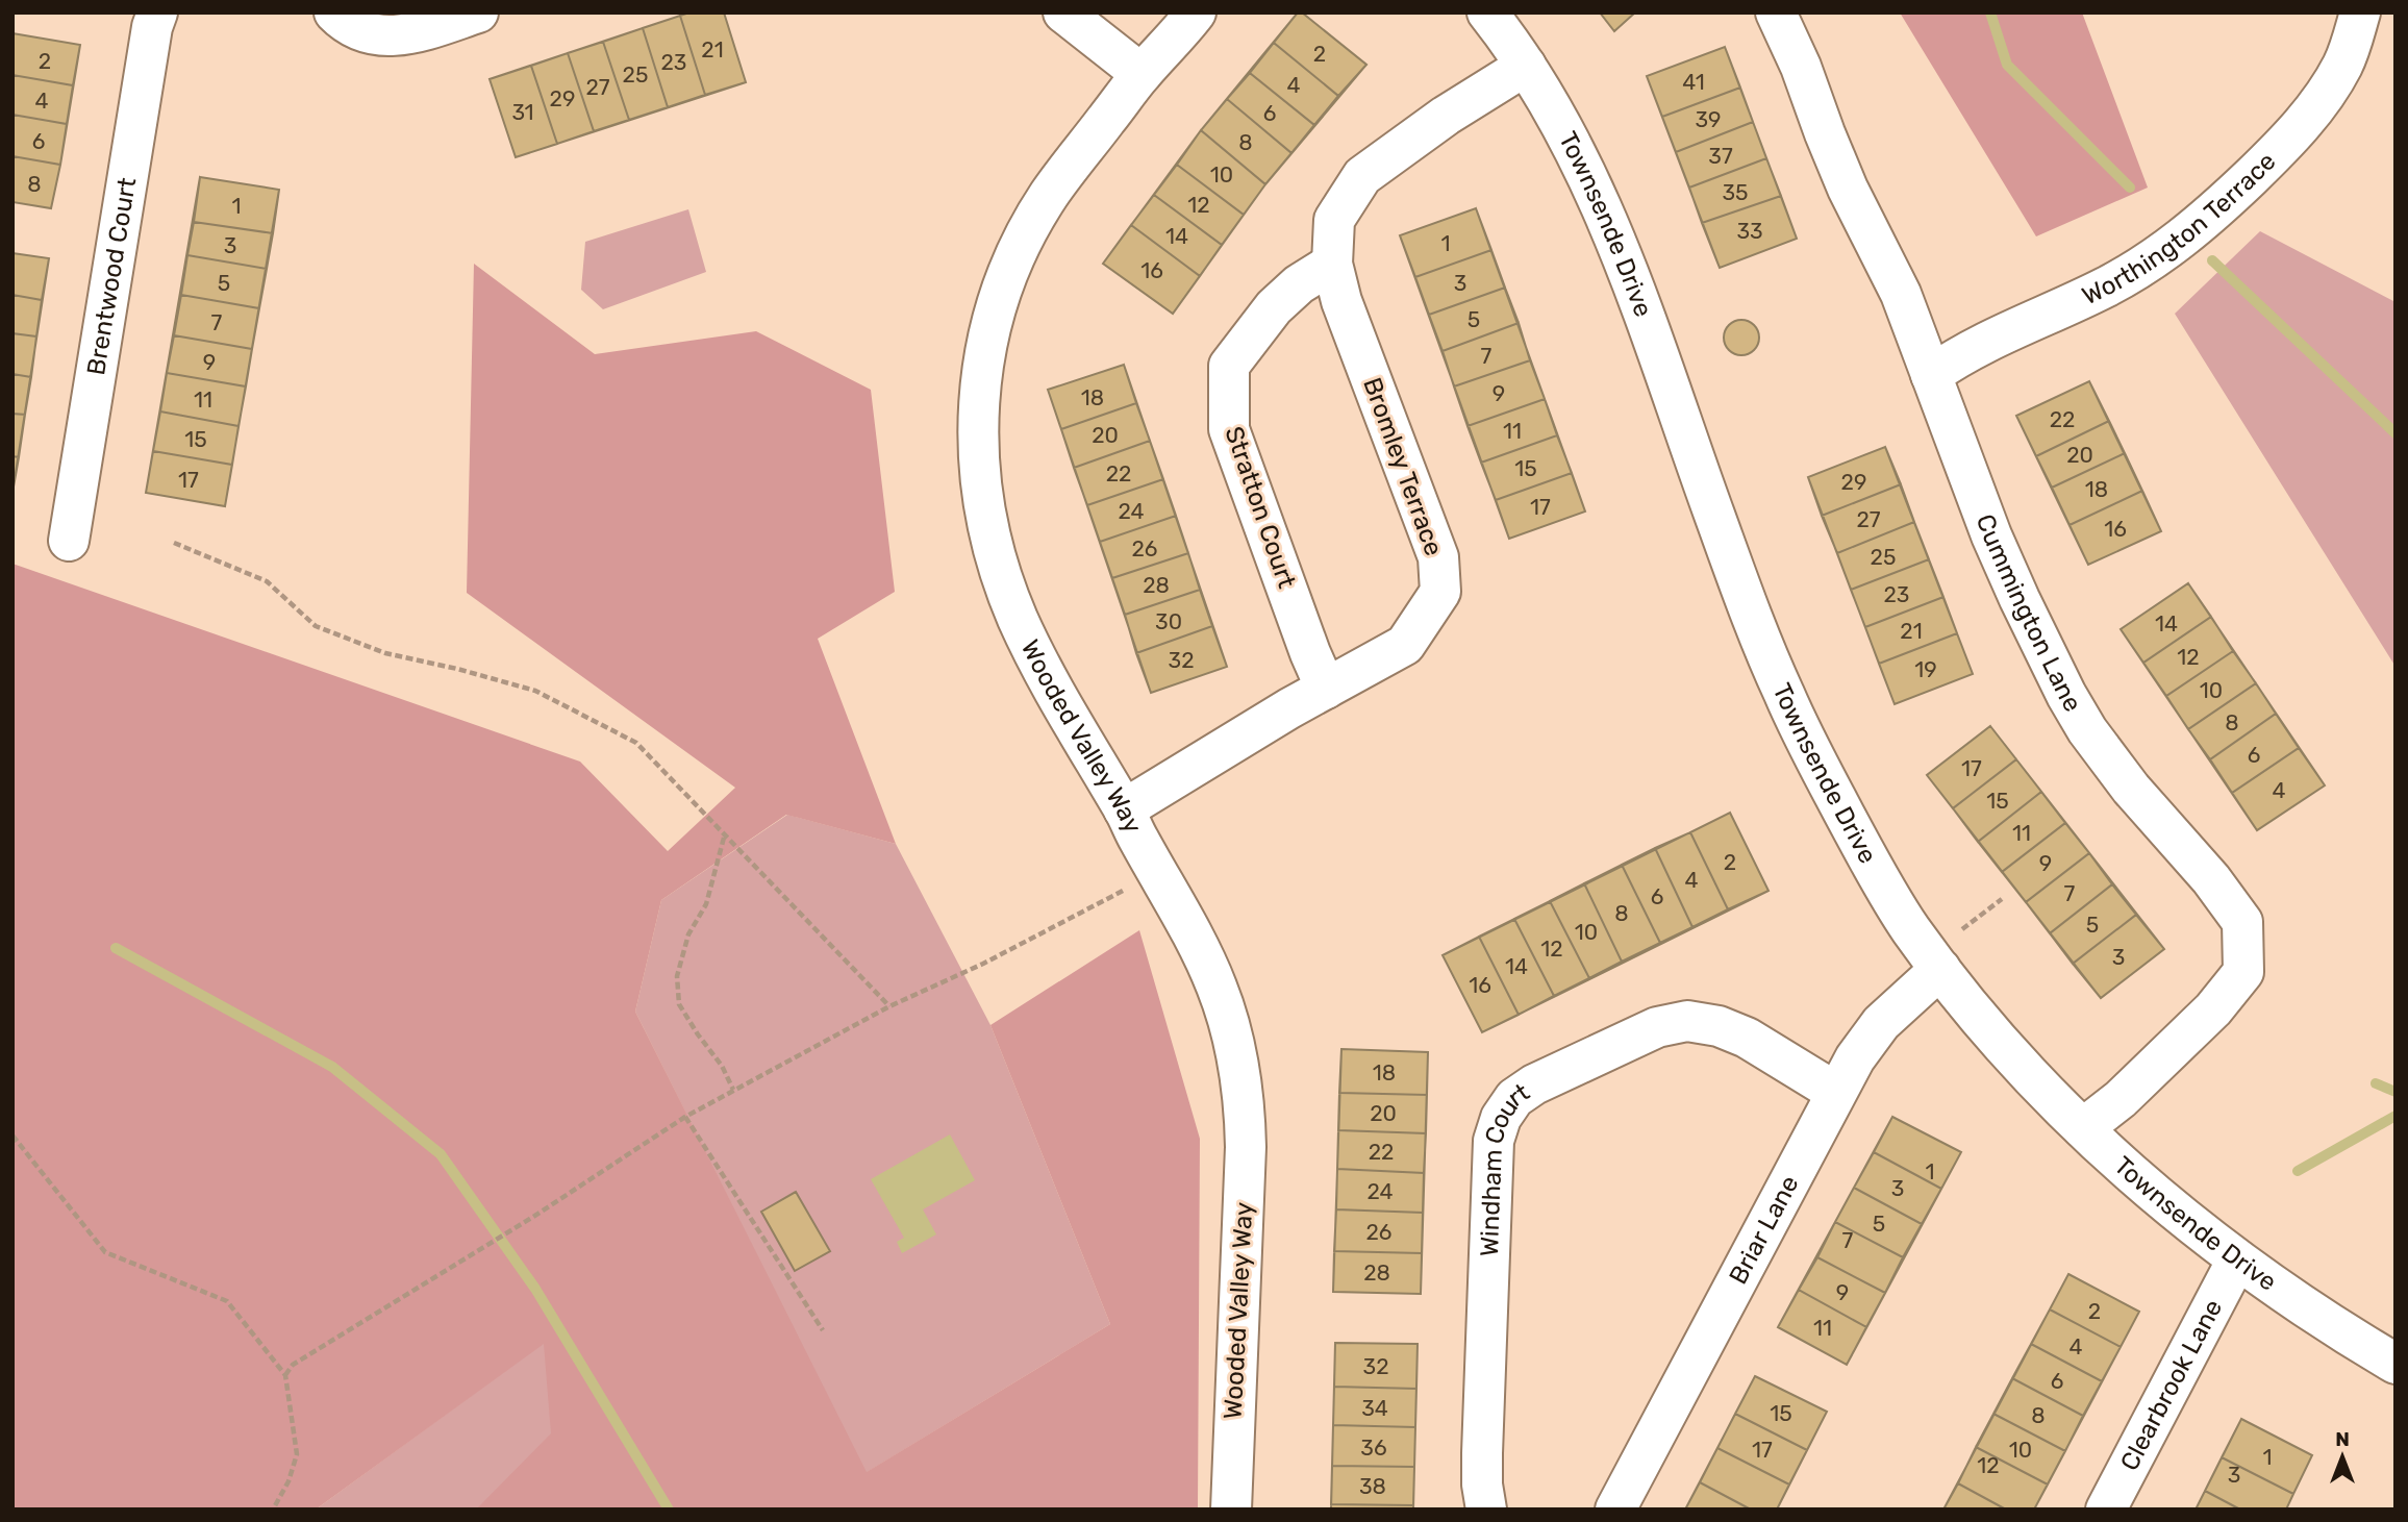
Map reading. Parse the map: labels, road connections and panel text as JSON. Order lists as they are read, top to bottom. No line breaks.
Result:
{"streets":{"street":["Townsende Drive","Worthington Terrace","Brentwood Court","Bromley Terrace","Stratton Court","Cummington Lane","Wooded Valley Way","Windham Court","Briar Lane","Clearbrook Lane"]},"crossings":[["Townsende Drive","Cummington Lane"],["Townsende Drive","Briar Lane"],["Townsende Drive","Clearbrook Lane"],["Worthington Terrace","Cummington Lane"],["Bromley Terrace","Stratton Court"],["Bromley Terrace","Wooded Valley Way"],["Windham Court","Briar Lane"]],"house_numbers":["21","2","2","23","25","41","4","27","29","4","31","6","39","6","8","37","10","8","35","12","1","33","14","1","3","16","5","3","5","7","7","9","9","18","11","22","11","20","15","20","15","22","17","29","18","17","24","27","16","26","25","28","23","30","14","21","12","32","19","10","8","6","17","4","15","11","2","9","4","7","6","8","5","10","12","3","14","16","18","20","22","1","3","24","5","26","7","28","9","2","11","4","32","6","34","15","8","36","17","10","1","12","3","38"],"north":"top"}
